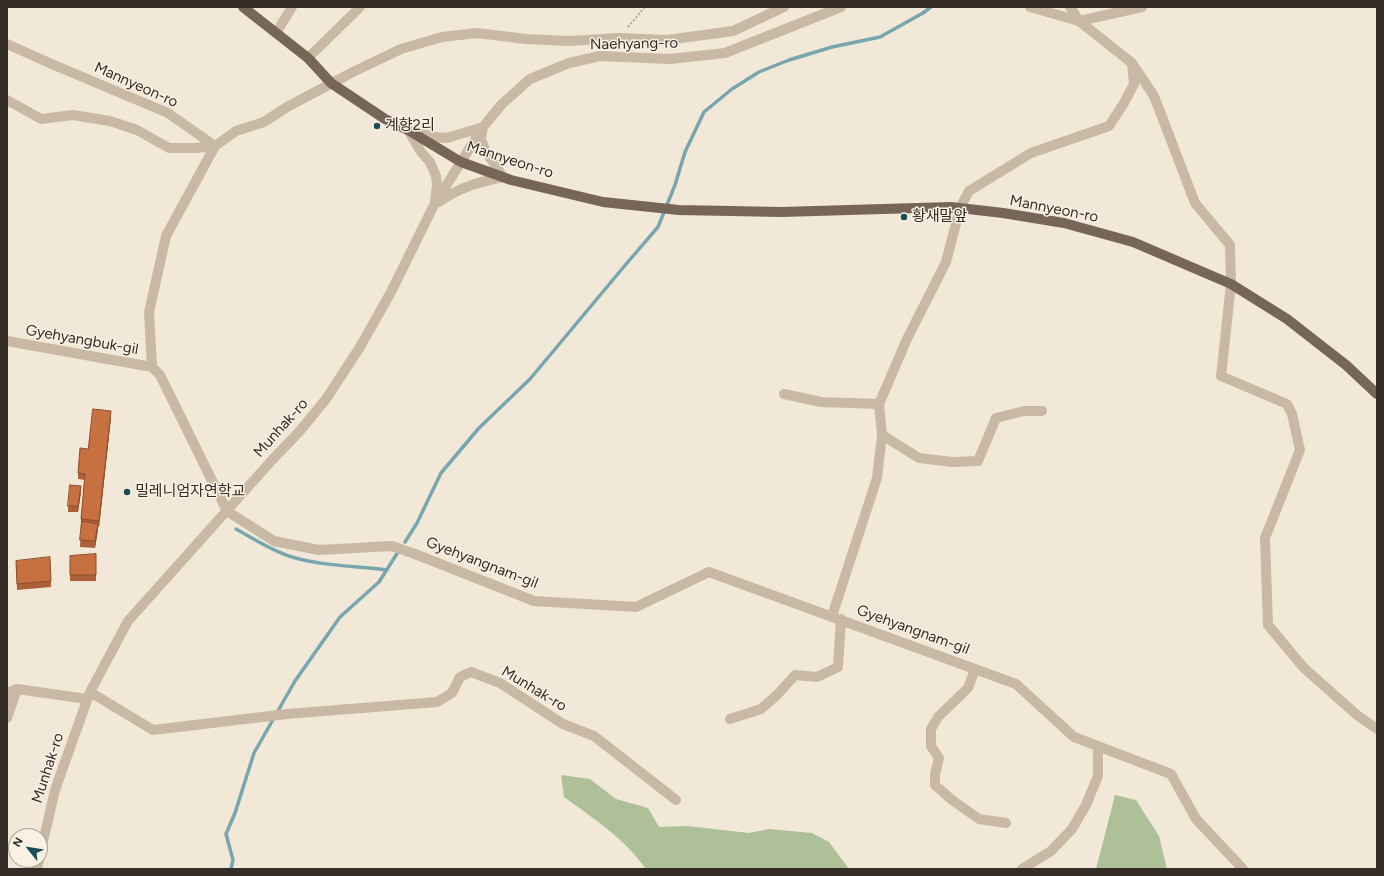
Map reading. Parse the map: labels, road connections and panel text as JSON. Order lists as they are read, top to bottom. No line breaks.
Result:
{"streets":{"main road":["Mannyeon-ro"],"street":["Naehyang-ro","Gyehyangbuk-gil","Munhak-ro","Gyehyangnam-gil"]},"crossings":[["Naehyang-ro","Mannyeon-ro"],["Naehyang-ro","Munhak-ro"],["Mannyeon-ro","Gyehyangbuk-gil"],["Mannyeon-ro","Munhak-ro"],["Gyehyangbuk-gil","Munhak-ro"],["Gyehyangbuk-gil","Gyehyangnam-gil"],["Munhak-ro","Gyehyangnam-gil"]],"places":["계향2리","황새말앞","밀레니엄자연학교"],"north":"top left"}
